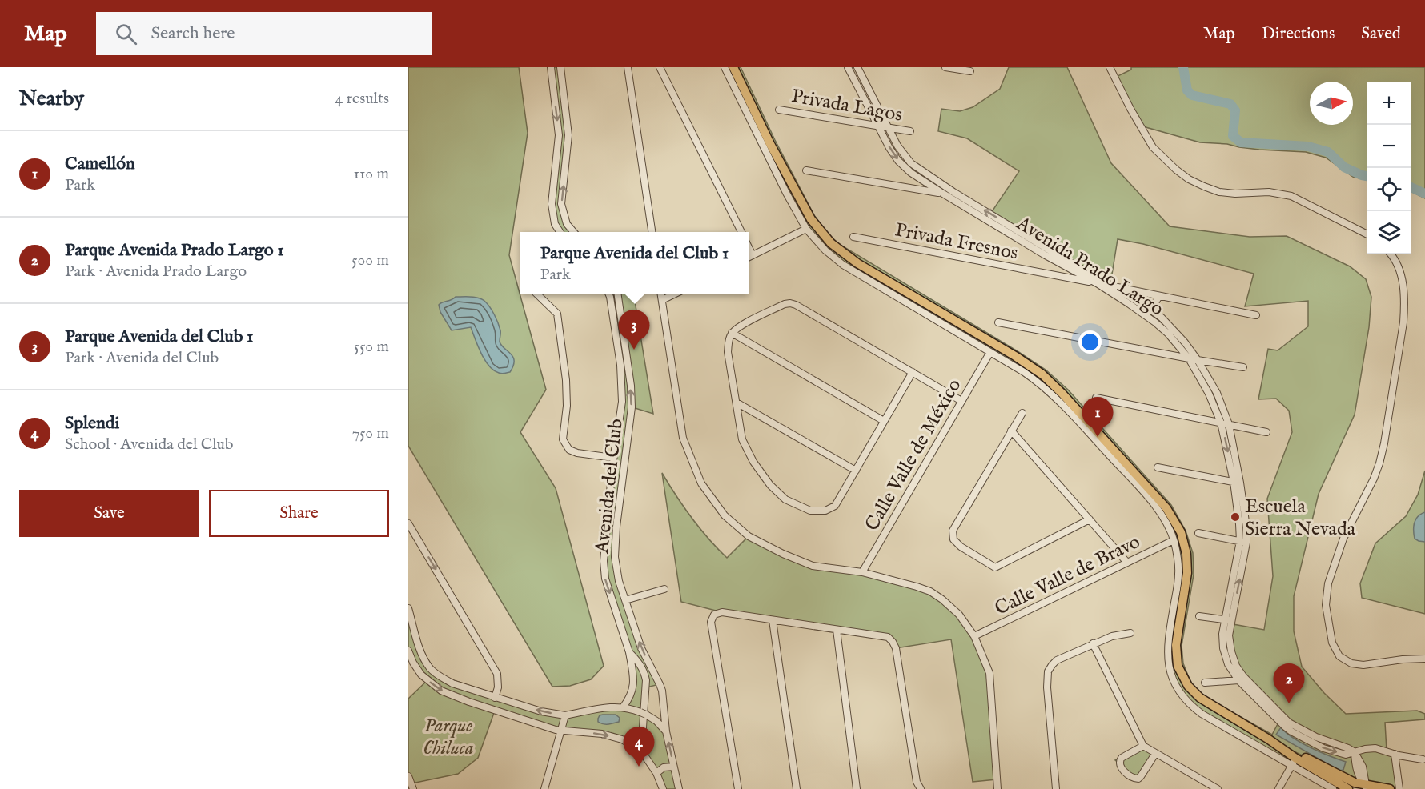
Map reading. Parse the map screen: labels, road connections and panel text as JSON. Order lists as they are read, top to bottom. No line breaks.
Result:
{"streets":{"street":["Privada Lagos","Privada Fresnos","Avenida Prado Largo","Calle Valle de México","Avenida del Club","Calle Valle de Bravo"]},"crossings":[["Privada Lagos","Avenida Prado Largo"],["Privada Fresnos","Avenida Prado Largo"]],"parks":["Parque Chiluca"],"places":["Escuela Sierra Nevada"],"north":"right","page":{"header":"Map","search":"Search here","nav":["Map","Directions","Saved"],"heading":["Nearby","4 results"],"map_buttons":["+","−"],"list":[{"mark":"1","name":"Camellón","note":"Park","value":"110 m"},{"mark":"2","name":"Parque Avenida Prado Largo 1","note":"Park · Avenida Prado Largo","value":"500 m"},{"mark":"3","name":"Parque Avenida del Club 1","note":"Park · Avenida del Club","value":"550 m"},{"mark":"4","name":"Splendi","note":"School · Avenida del Club","value":"750 m"}],"popup":["Parque Avenida del Club 1","Park"],"pins":["3","1","2","4"],"buttons":["Save","Share"]}}
